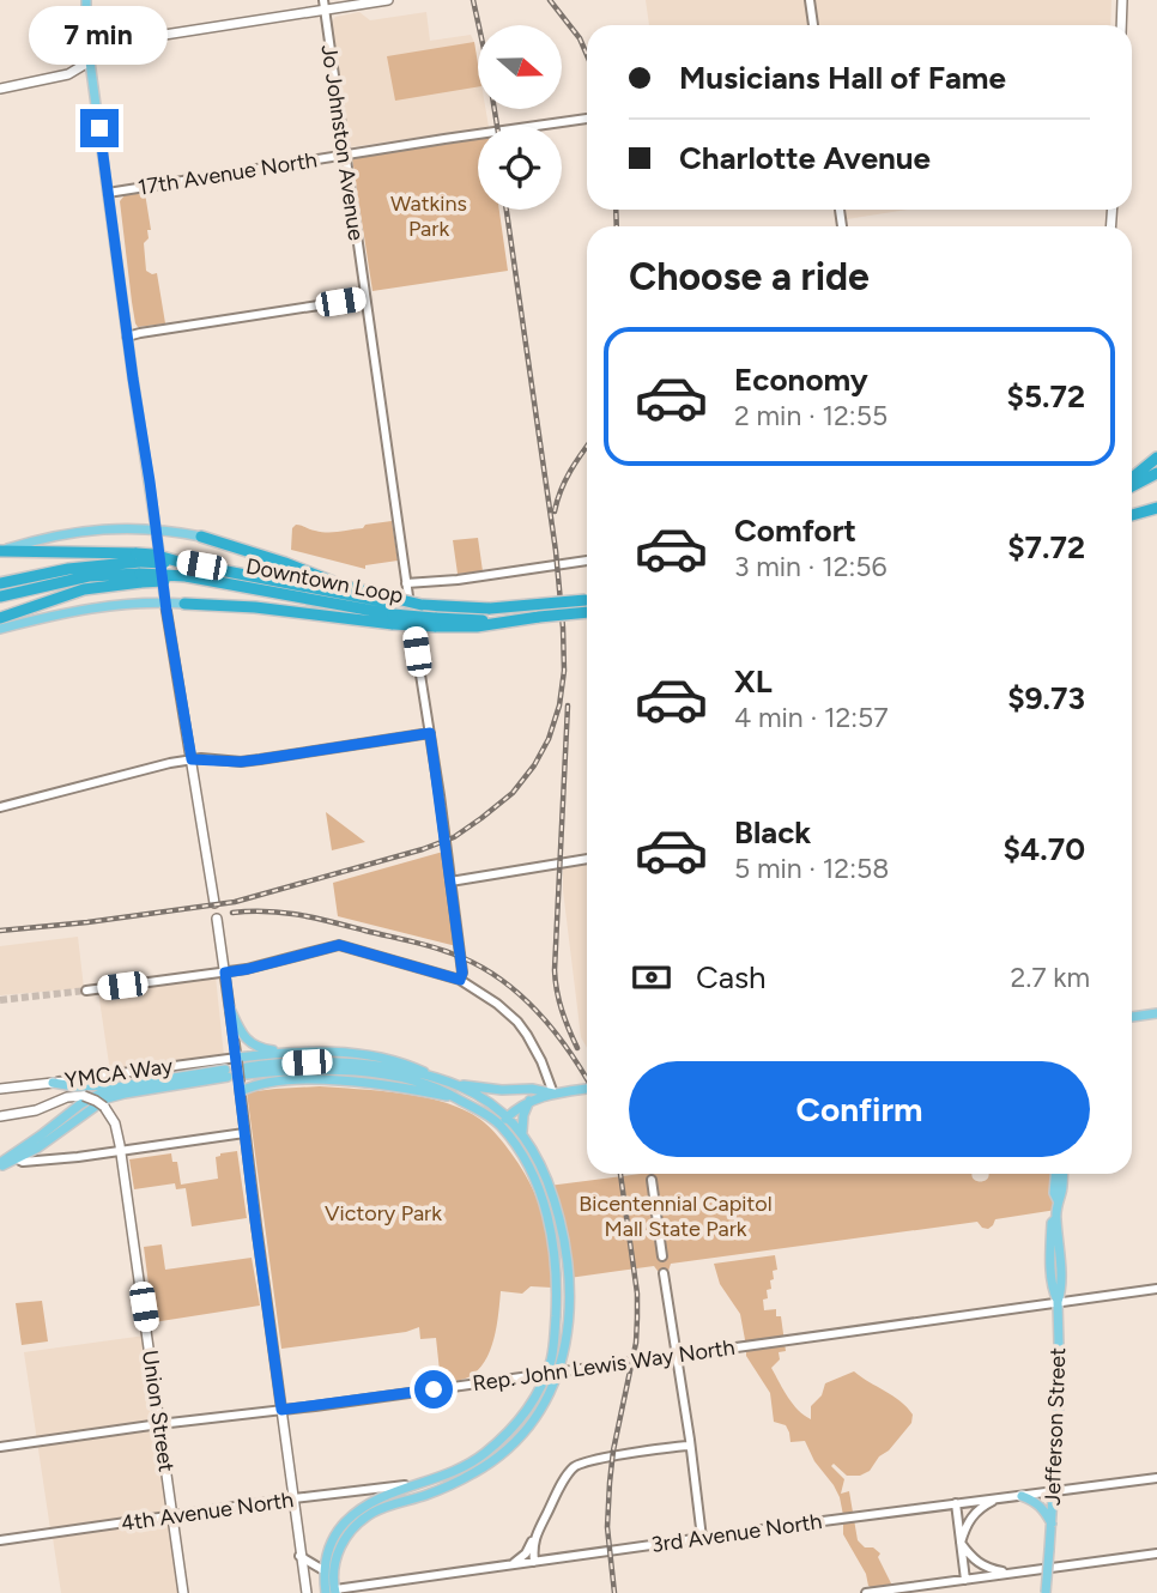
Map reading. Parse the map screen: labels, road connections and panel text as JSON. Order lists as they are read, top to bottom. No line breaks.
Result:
{"streets":{"highway":["Downtown Loop"],"main road":["YMCA Way","Union Street","Jefferson Street"],"street":["Jo Johnston Avenue","17th Avenue North","Rep. John Lewis Way North","4th Avenue North","3rd Avenue North"]},"crossings":[["Jo Johnston Avenue","17th Avenue North"],["Rep. John Lewis Way North","Union Street"],["Rep. John Lewis Way North","Jefferson Street"],["Union Street","4th Avenue North"],["Jefferson Street","3rd Avenue North"]],"parks":["Watkins Park","Bicentennial Capitol Mall State Park","Victory Park"],"north":"right","page":{"bubble":"7 min","banner":["Musicians Hall of Fame","Charlotte Avenue"],"heading":"Choose a ride","list":[{"name":"Economy","note":"2 min · 12:55","value":"$5.72"},{"name":"Comfort","note":"3 min · 12:56","value":"$7.72"},{"name":"XL","note":"4 min · 12:57","value":"$9.73"},{"name":"Black","note":"5 min · 12:58","value":"$4.70"}],"pay":["Cash","2.7 km"],"buttons":"Confirm"}}
